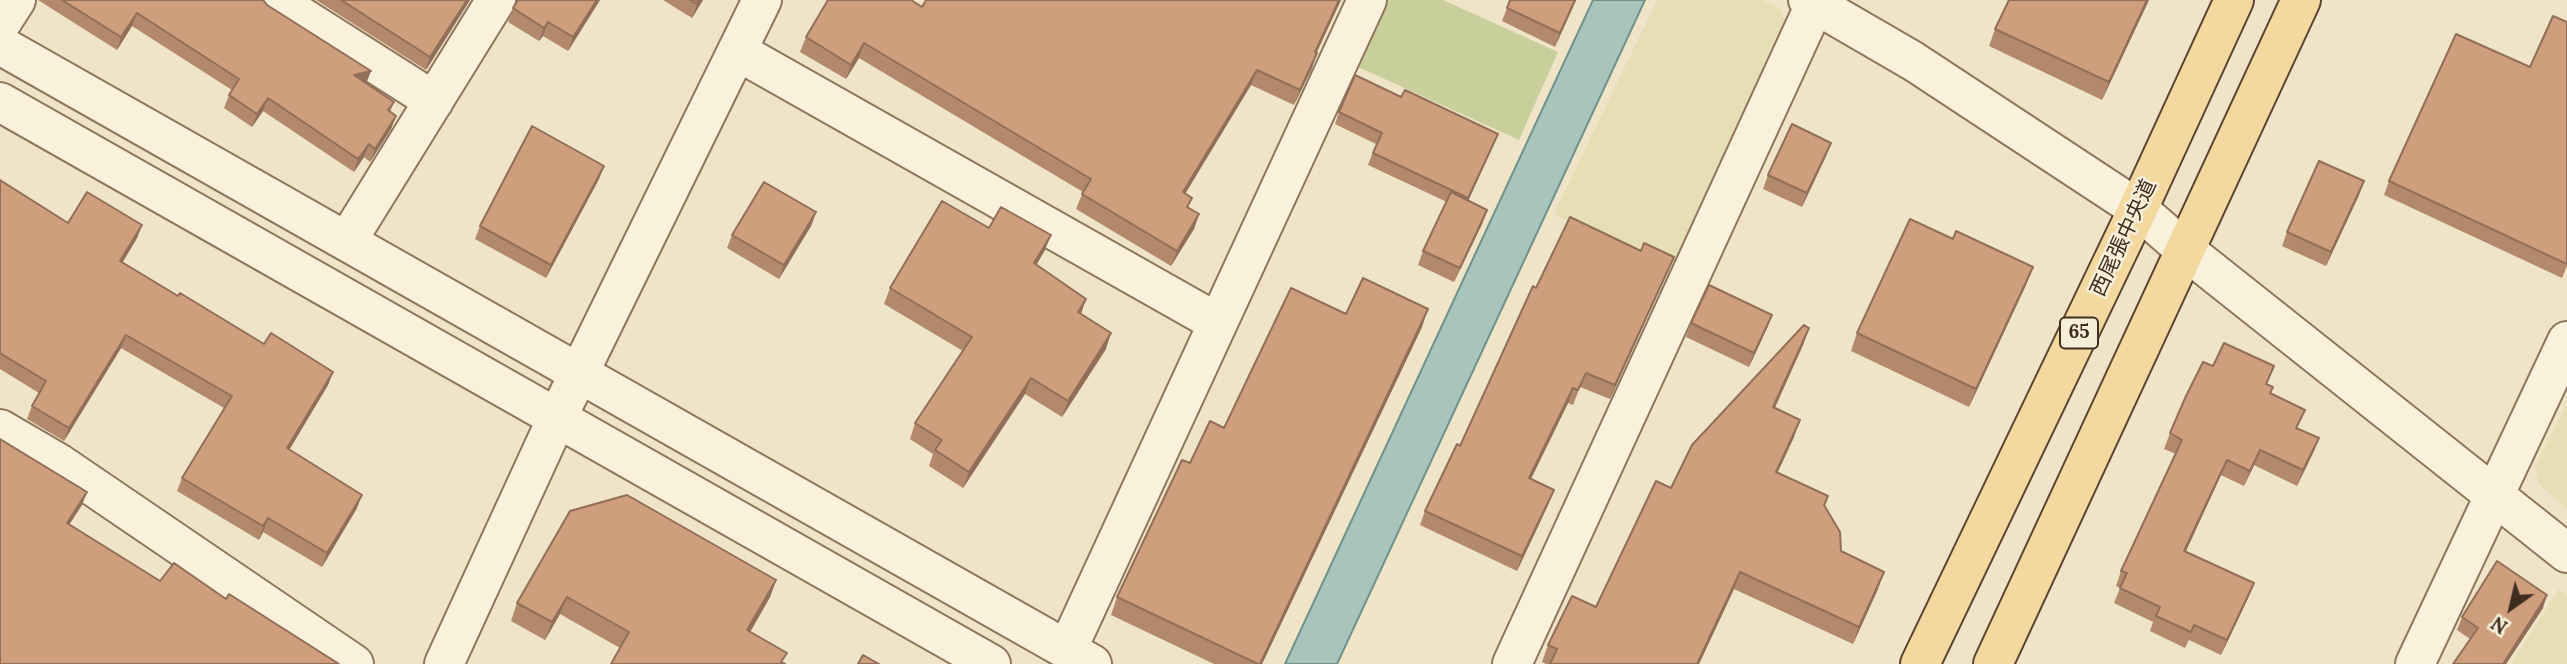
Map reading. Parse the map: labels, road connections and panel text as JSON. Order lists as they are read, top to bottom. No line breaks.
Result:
{"streets":{"main road":["西尾張中央道","65"]},"north":"bottom left"}
